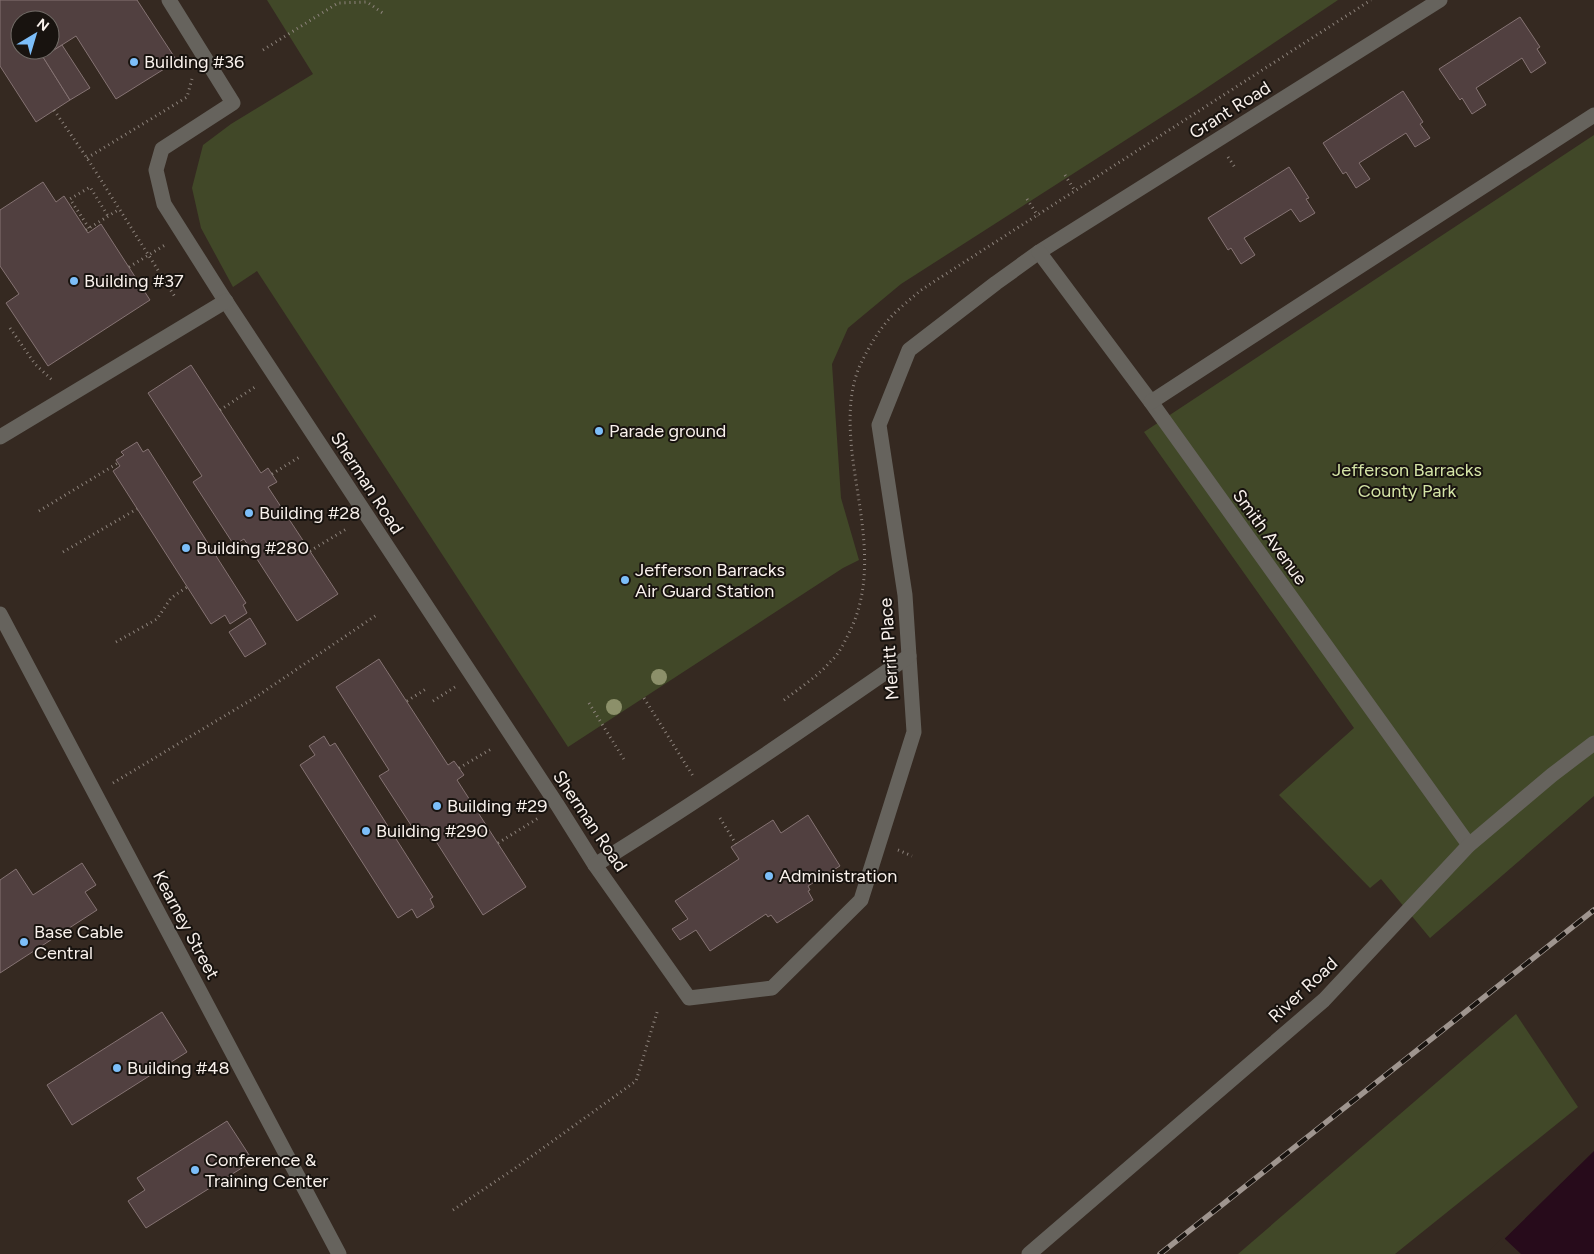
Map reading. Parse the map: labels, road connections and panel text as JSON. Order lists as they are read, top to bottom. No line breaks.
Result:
{"streets":{"street":["Grant Road","Sherman Road","Smith Avenue","Merritt Place","Kearney Street","River Road"]},"crossings":[["Grant Road","Smith Avenue"],["Grant Road","Merritt Place"],["Sherman Road","Merritt Place"],["Smith Avenue","Merritt Place"],["Smith Avenue","River Road"]],"parks":["Jefferson Barracks County Park"],"places":["Building #36","Building #37","Parade ground","Building #28","Building #280","Jefferson Barracks Air Guard Station","Building #29","Building #290","Administration","Base Cable Central","Building #48","Conference & Training Center"],"north":"top right"}
